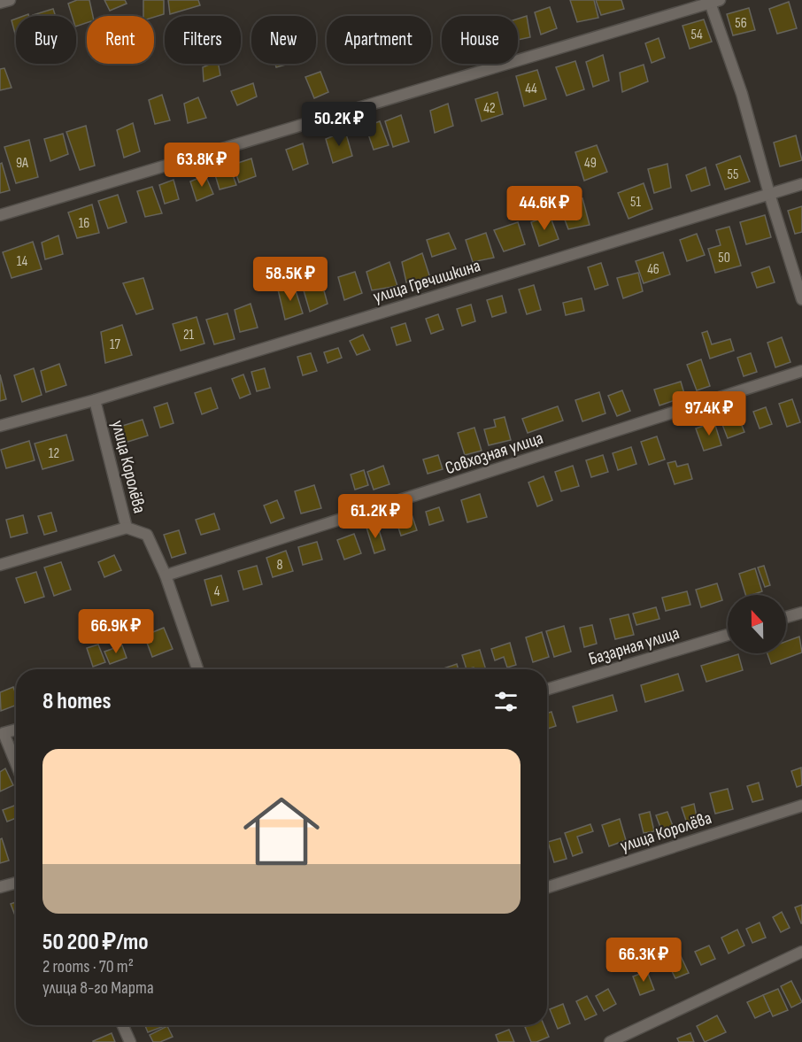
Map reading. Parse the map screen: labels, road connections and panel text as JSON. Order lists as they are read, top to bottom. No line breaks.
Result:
{"streets":{"street":["улица Гречишкина","Совхозная улица","улица Королёва","Базарная улица"]},"crossings":[["улица Гречишкина","улица Королёва"],["Совхозная улица","улица Королёва"]],"house_numbers":["56","54","44","42","9А","49","55","51","16","50","14","46","21","17","12","8","4"],"north":"top","page":{"chip":["Buy","Rent","Filters","New","Apartment","House"],"price":["50.2K ₽","63.8K ₽","44.6K ₽","58.5K ₽","97.4K ₽","61.2K ₽","66.9K ₽","66.3K ₽"],"heading":"8 homes","list":[{"name":"50 200 ₽/mo","note":"2 rooms · 70 m² · улица 8-го Марта"}]}}
